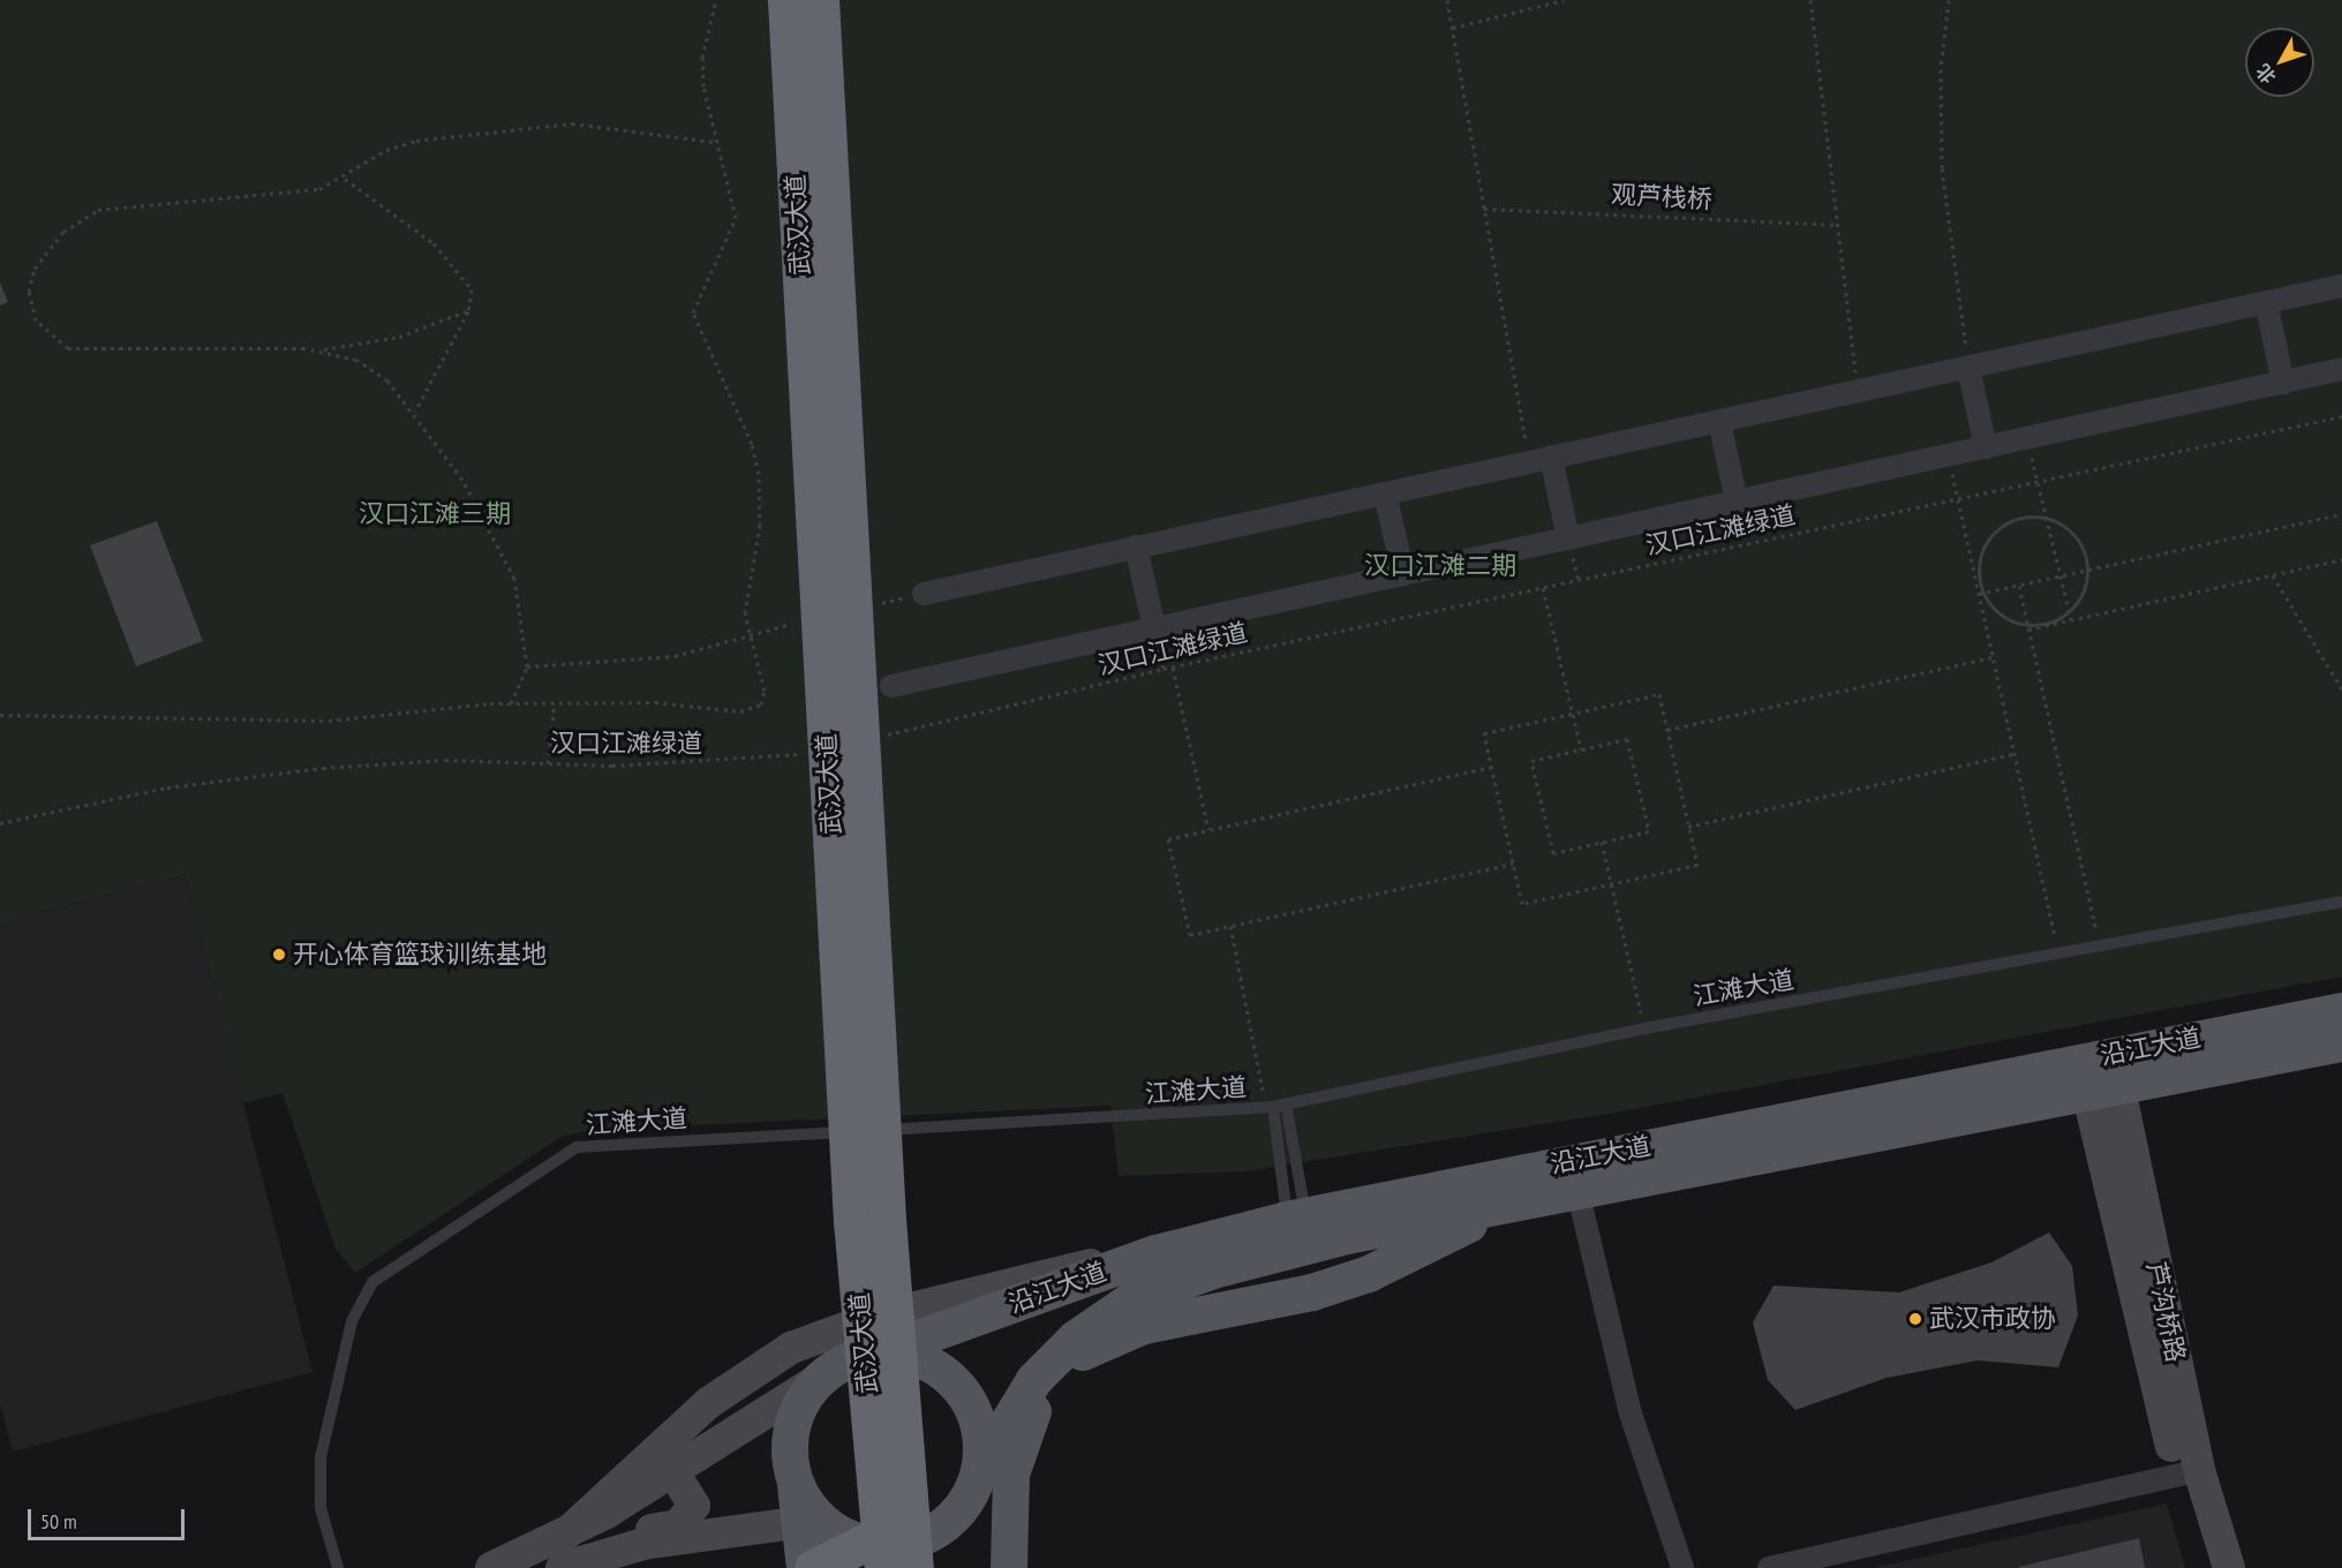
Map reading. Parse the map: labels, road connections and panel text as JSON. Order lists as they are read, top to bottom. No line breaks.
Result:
{"streets":{"highway":["武汉大道"],"main road":["沿江大道","芦沟桥路"],"lane":["江滩大道"],"path":["观芦栈桥","汉口江滩绿道"]},"crossings":[["武汉大道","沿江大道"],["沿江大道","芦沟桥路"]],"parks":["汉口江滩三期","汉口江滩二期"],"places":["开心体育篮球训练基地","武汉市政协"],"scale_bar":"50 m","north":"bottom left"}
